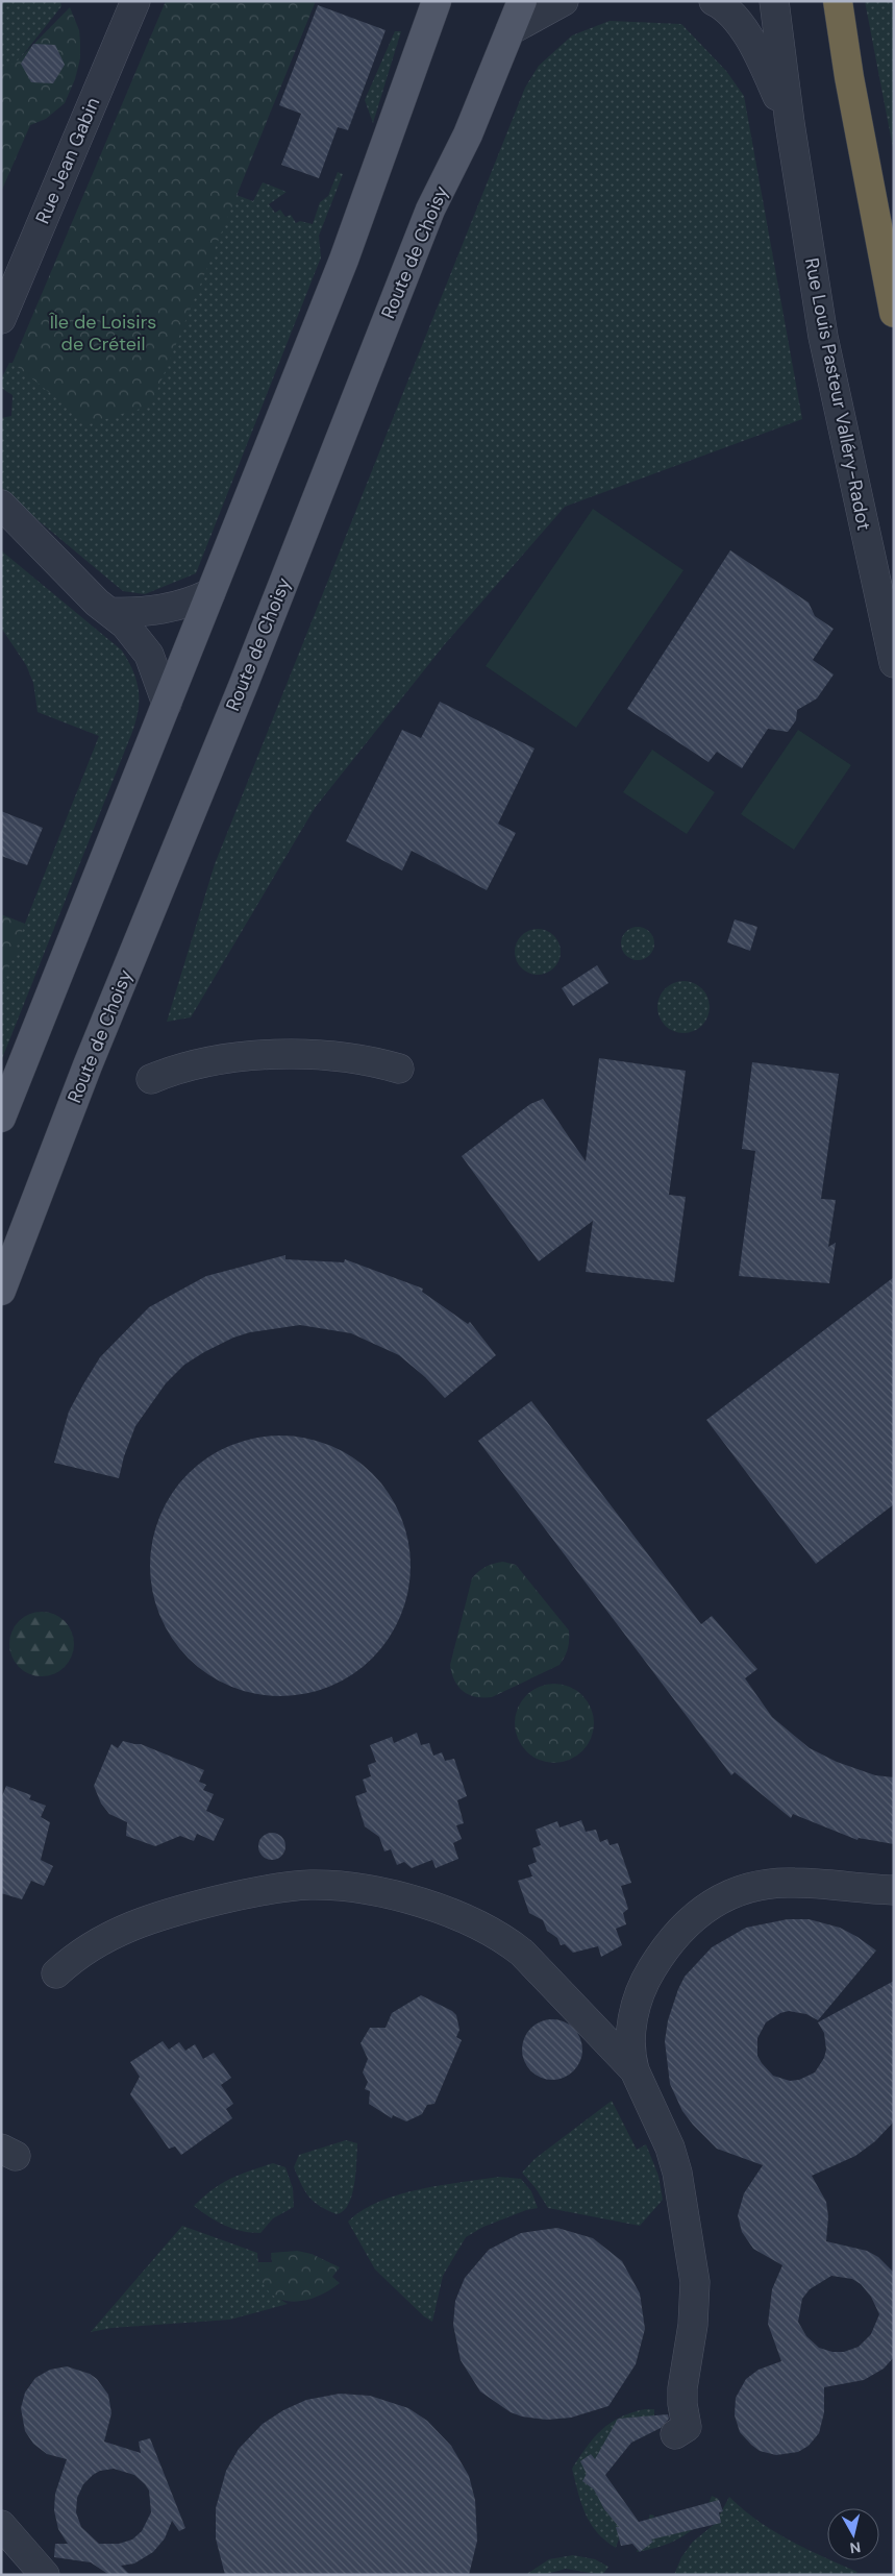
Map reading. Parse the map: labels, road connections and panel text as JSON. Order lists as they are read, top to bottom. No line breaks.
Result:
{"streets":{"main road":["Route de Choisy"],"street":["Rue Jean Gabin","Rue Louis Pasteur Valléry-Radot"]},"parks":["Île de Loisirs de Créteil"],"north":"bottom"}
